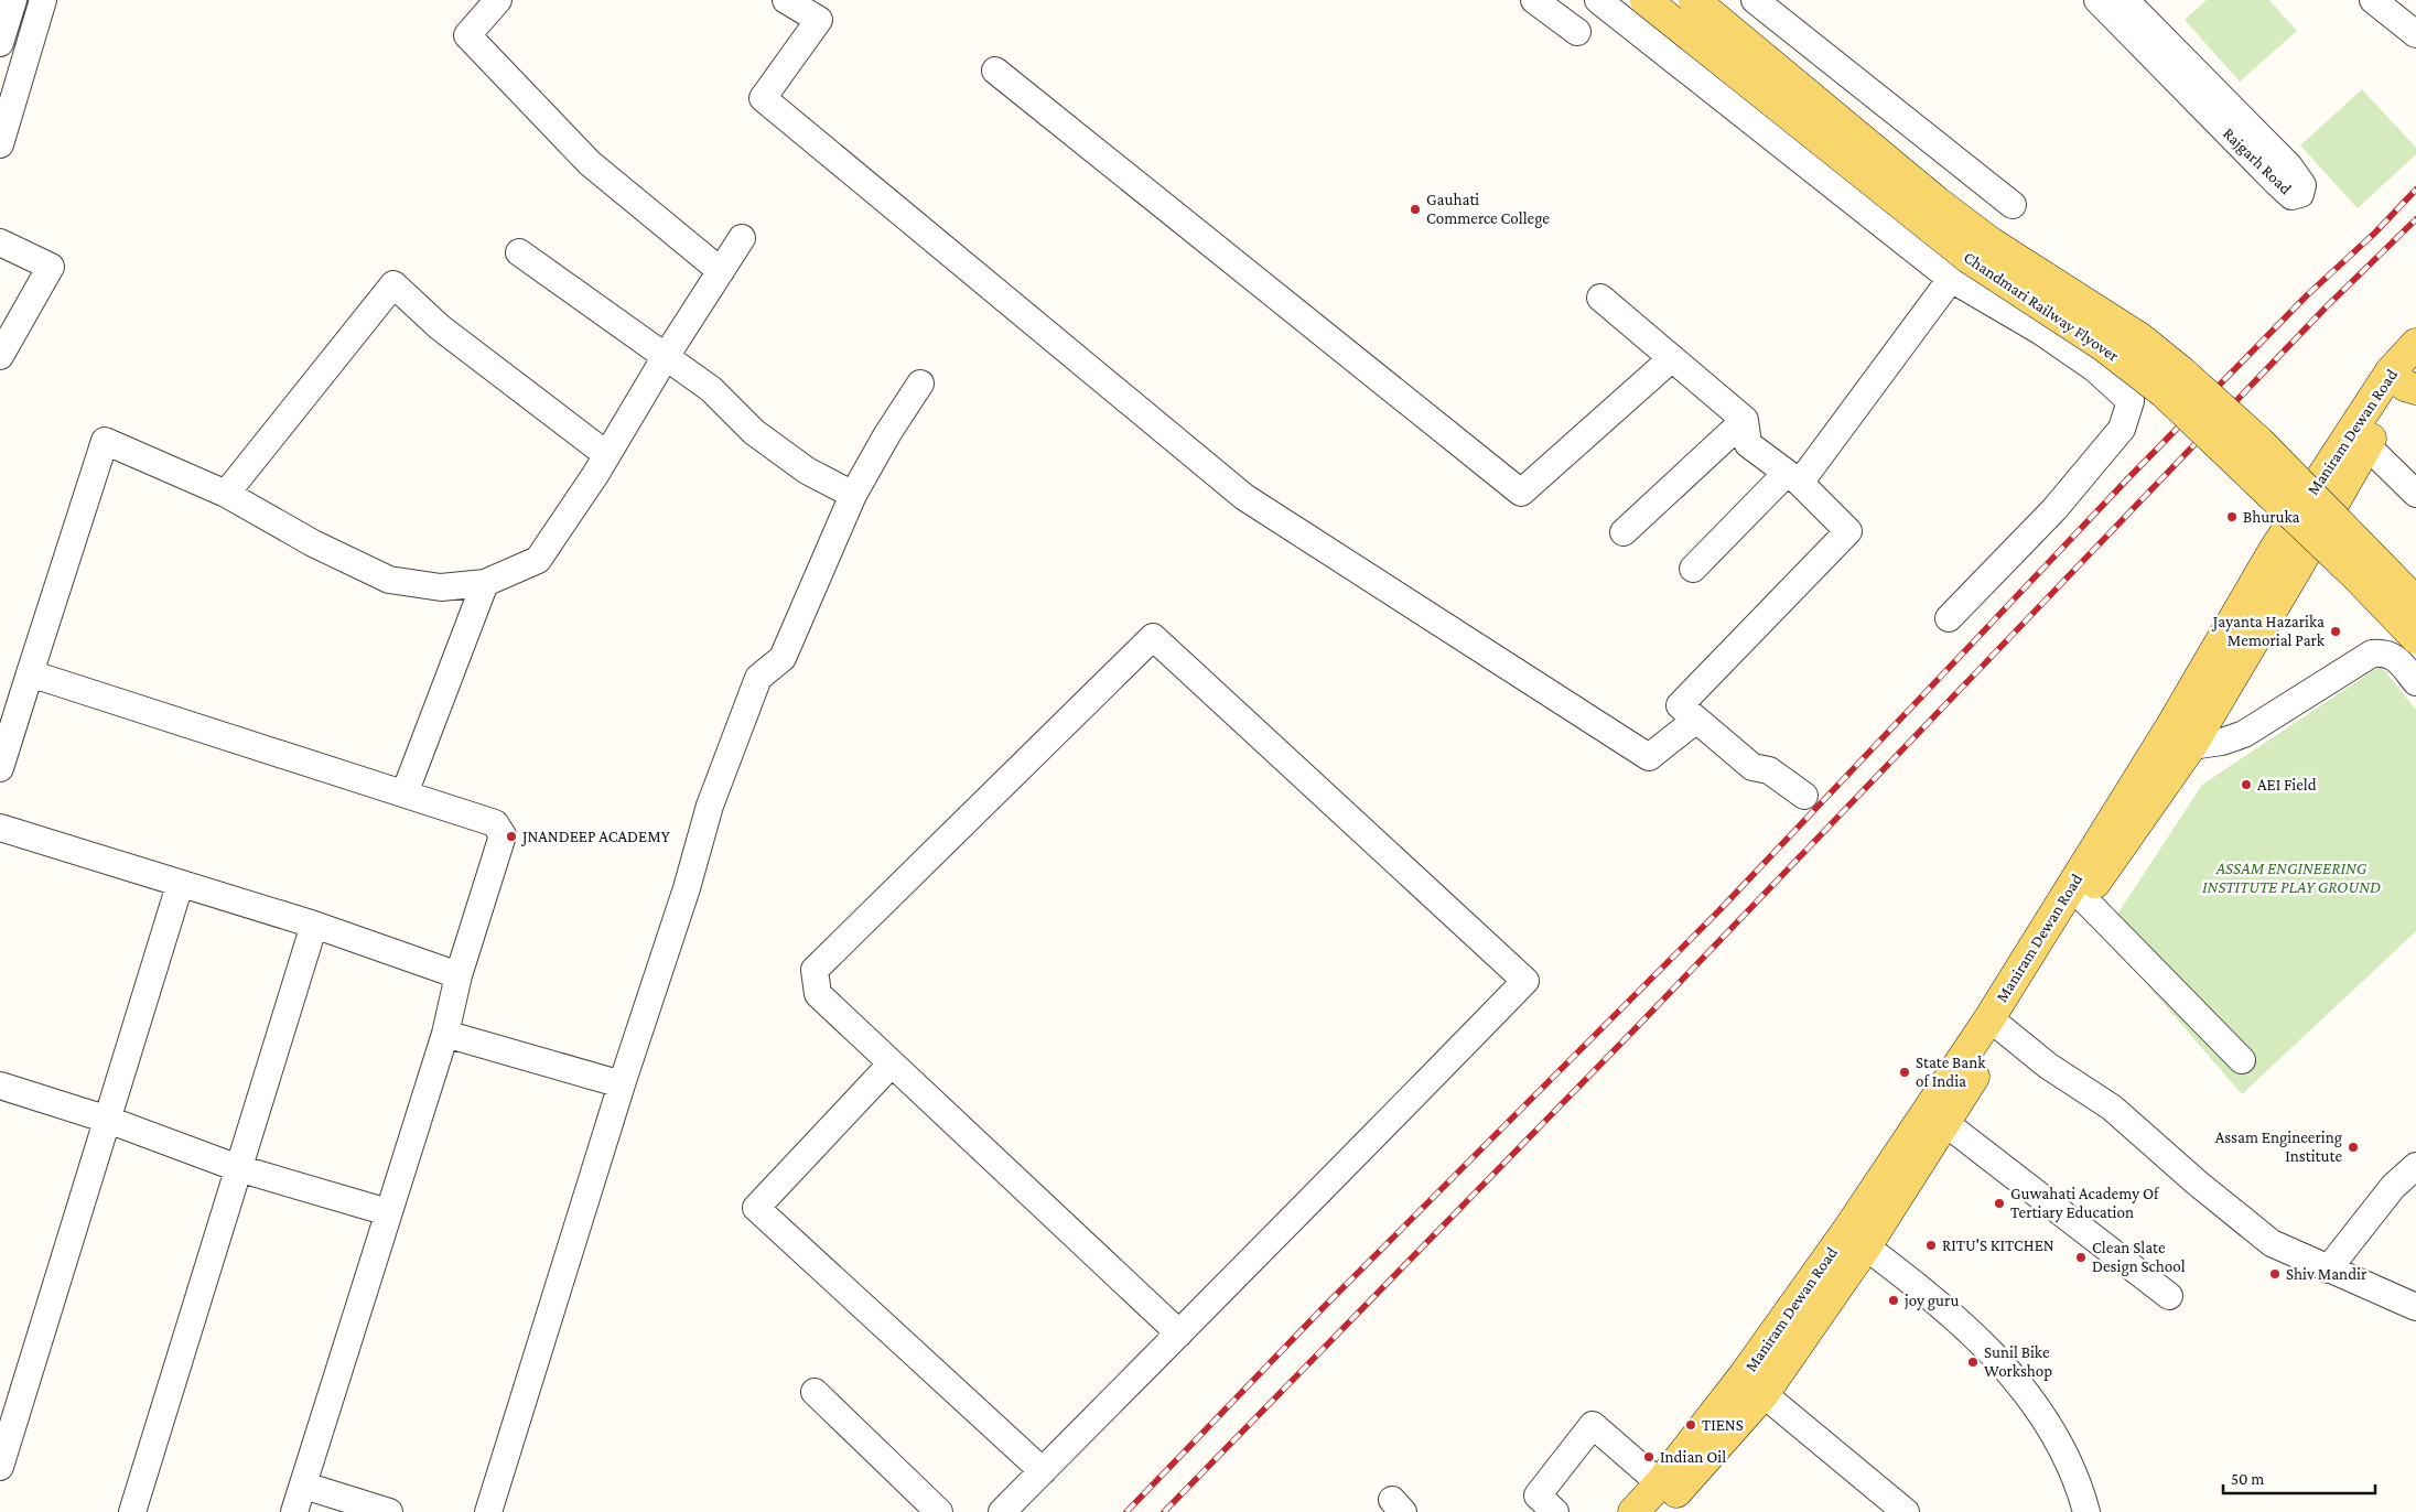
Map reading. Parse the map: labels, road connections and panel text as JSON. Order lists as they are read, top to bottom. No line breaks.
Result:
{"streets":{"main road":["Chandmari Railway Flyover","Maniram Dewan Road"],"street":["Rajgarh Road"]},"parks":["ASSAM ENGINEERING INSTITUTE PLAY GROUND"],"places":["Gauhati Commerce College","Bhuruka","Jayanta Hazarika Memorial Park","AEI Field","JNANDEEP ACADEMY","State Bank of India","Assam Engineering Institute","Guwahati Academy Of Tertiary Education","RITU'S KITCHEN","Clean Slate Design School","Shiv Mandir","joy guru","Sunil Bike Workshop","TIENS","Indian Oil"],"scale_bar":"50 m"}
